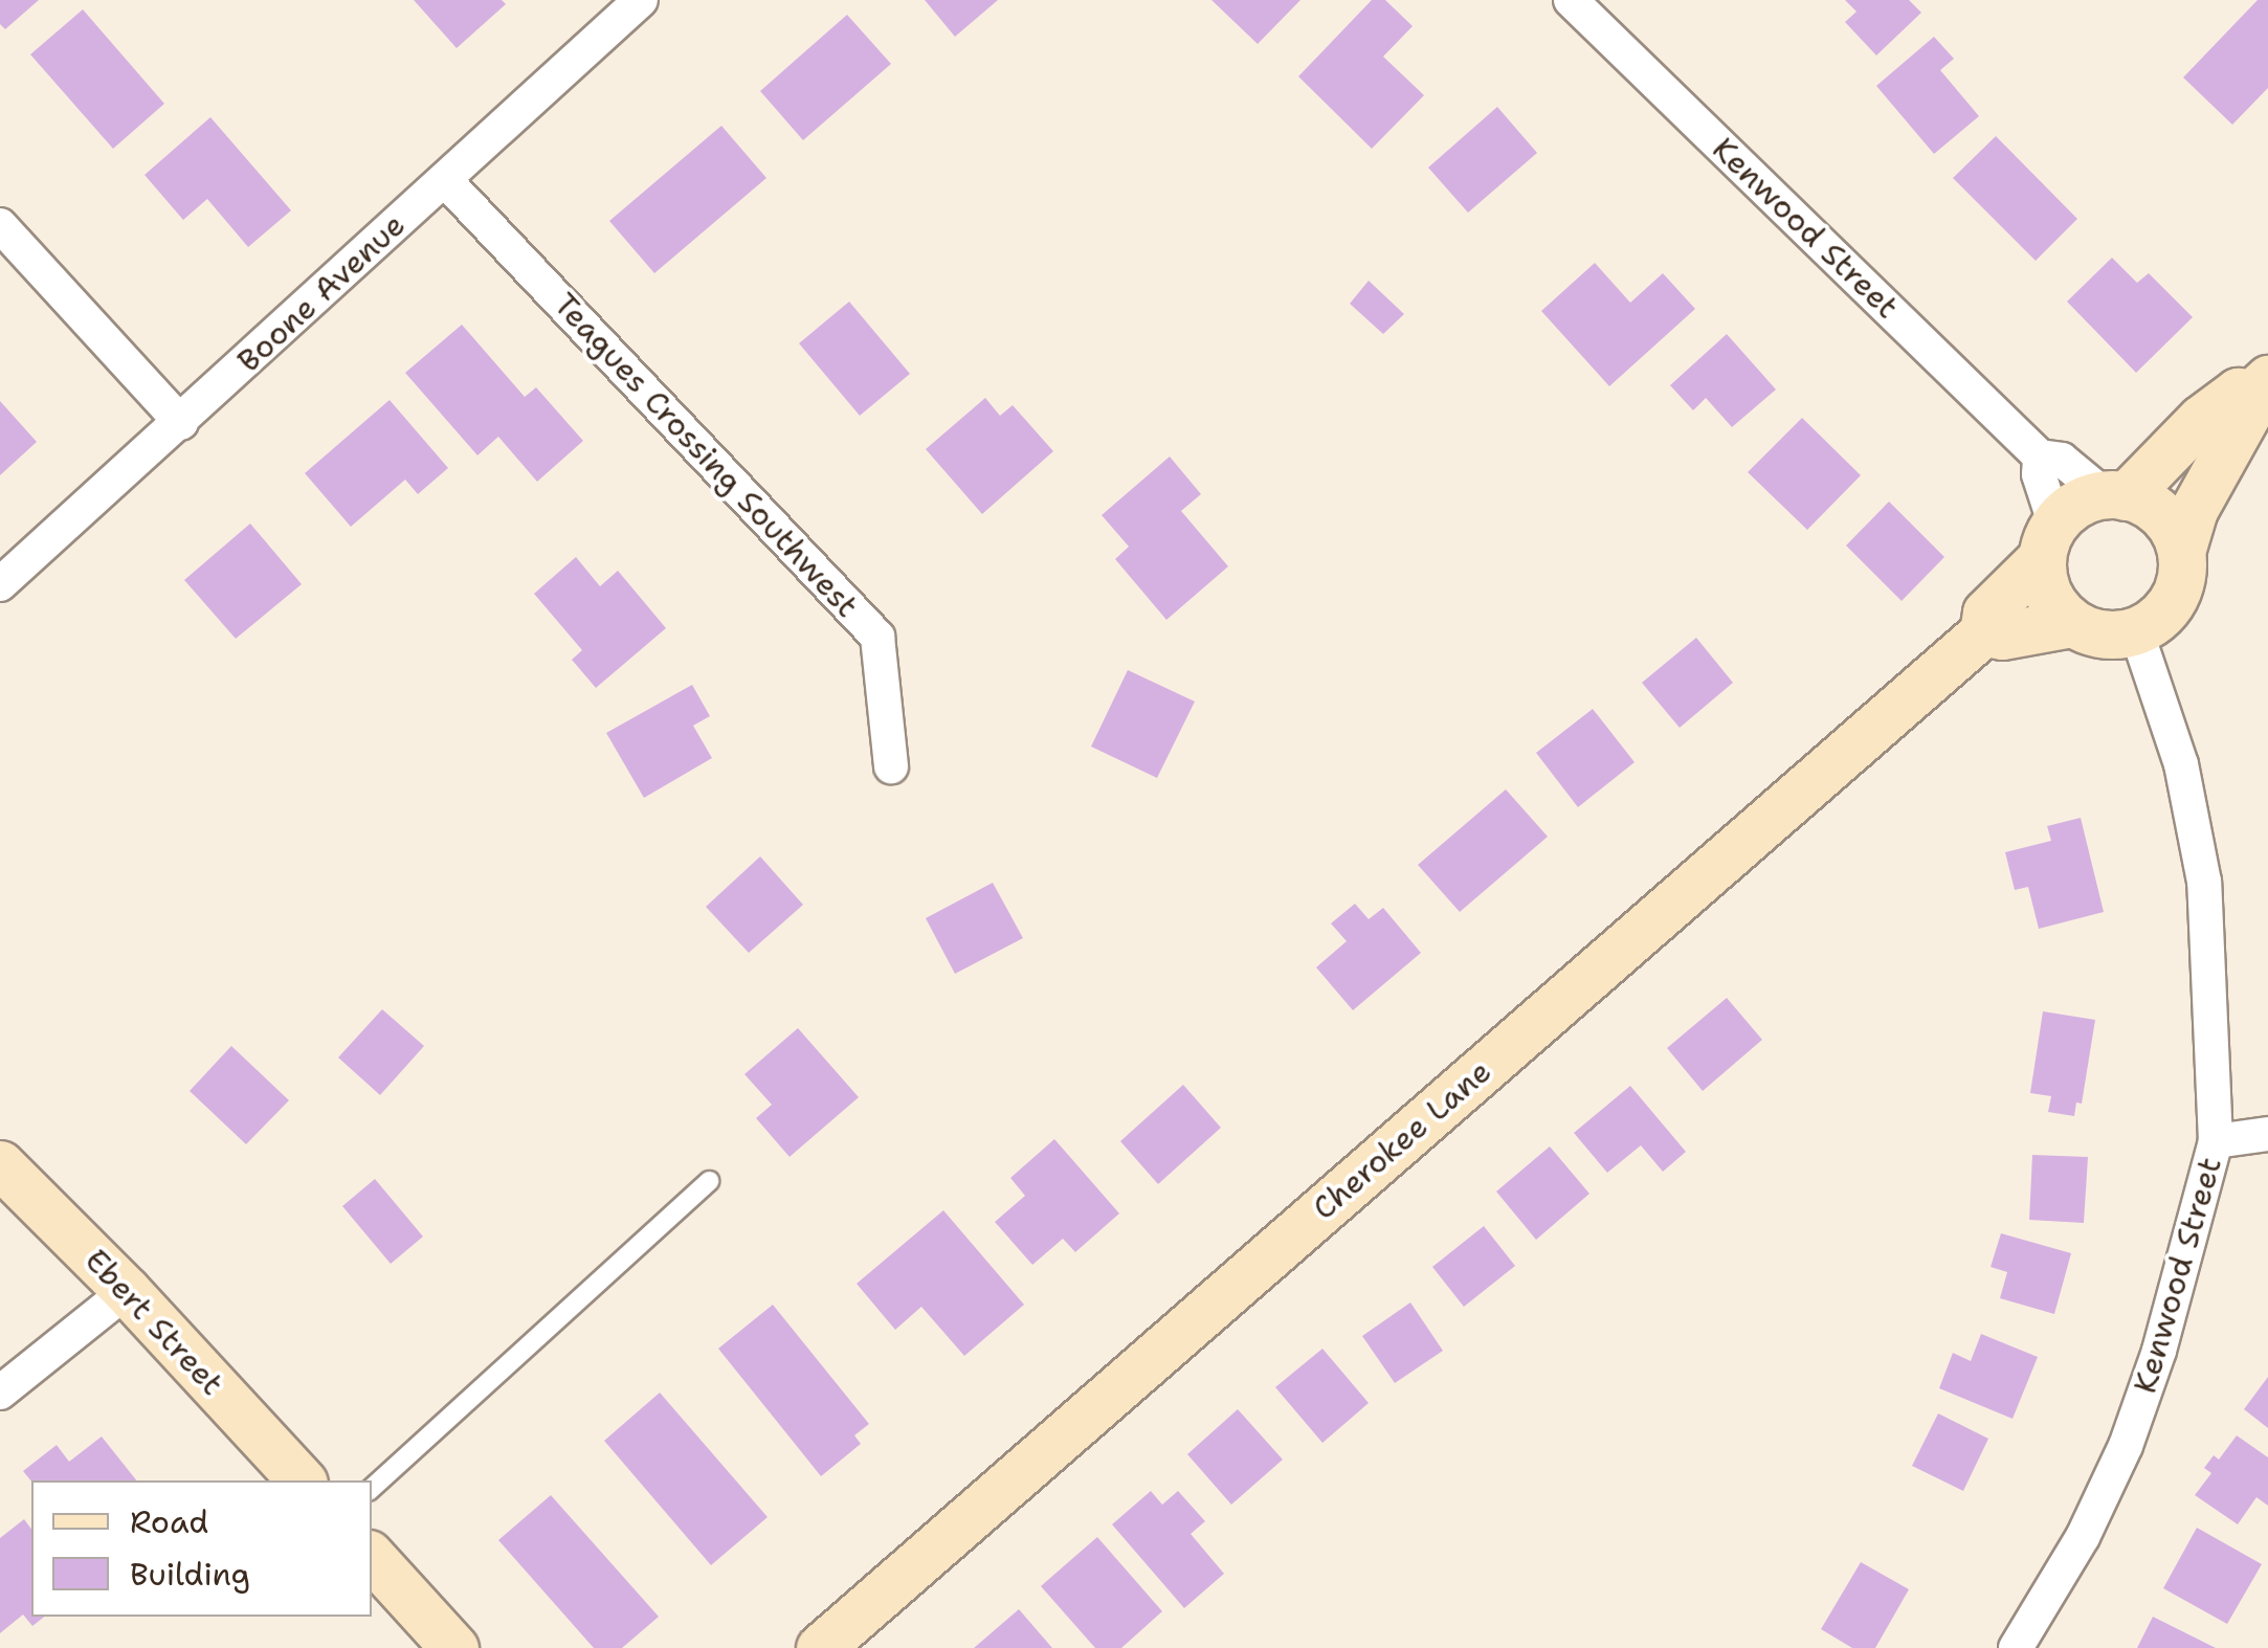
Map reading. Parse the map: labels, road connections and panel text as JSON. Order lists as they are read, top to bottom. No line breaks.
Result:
{"streets":{"street":["Kenwood Street","Boone Avenue","Teagues Crossing Southwest","Cherokee Lane","Ebert Street"]},"crossings":[["Kenwood Street","Cherokee Lane"],["Boone Avenue","Teagues Crossing Southwest"]],"legend":["Road","Building"]}
